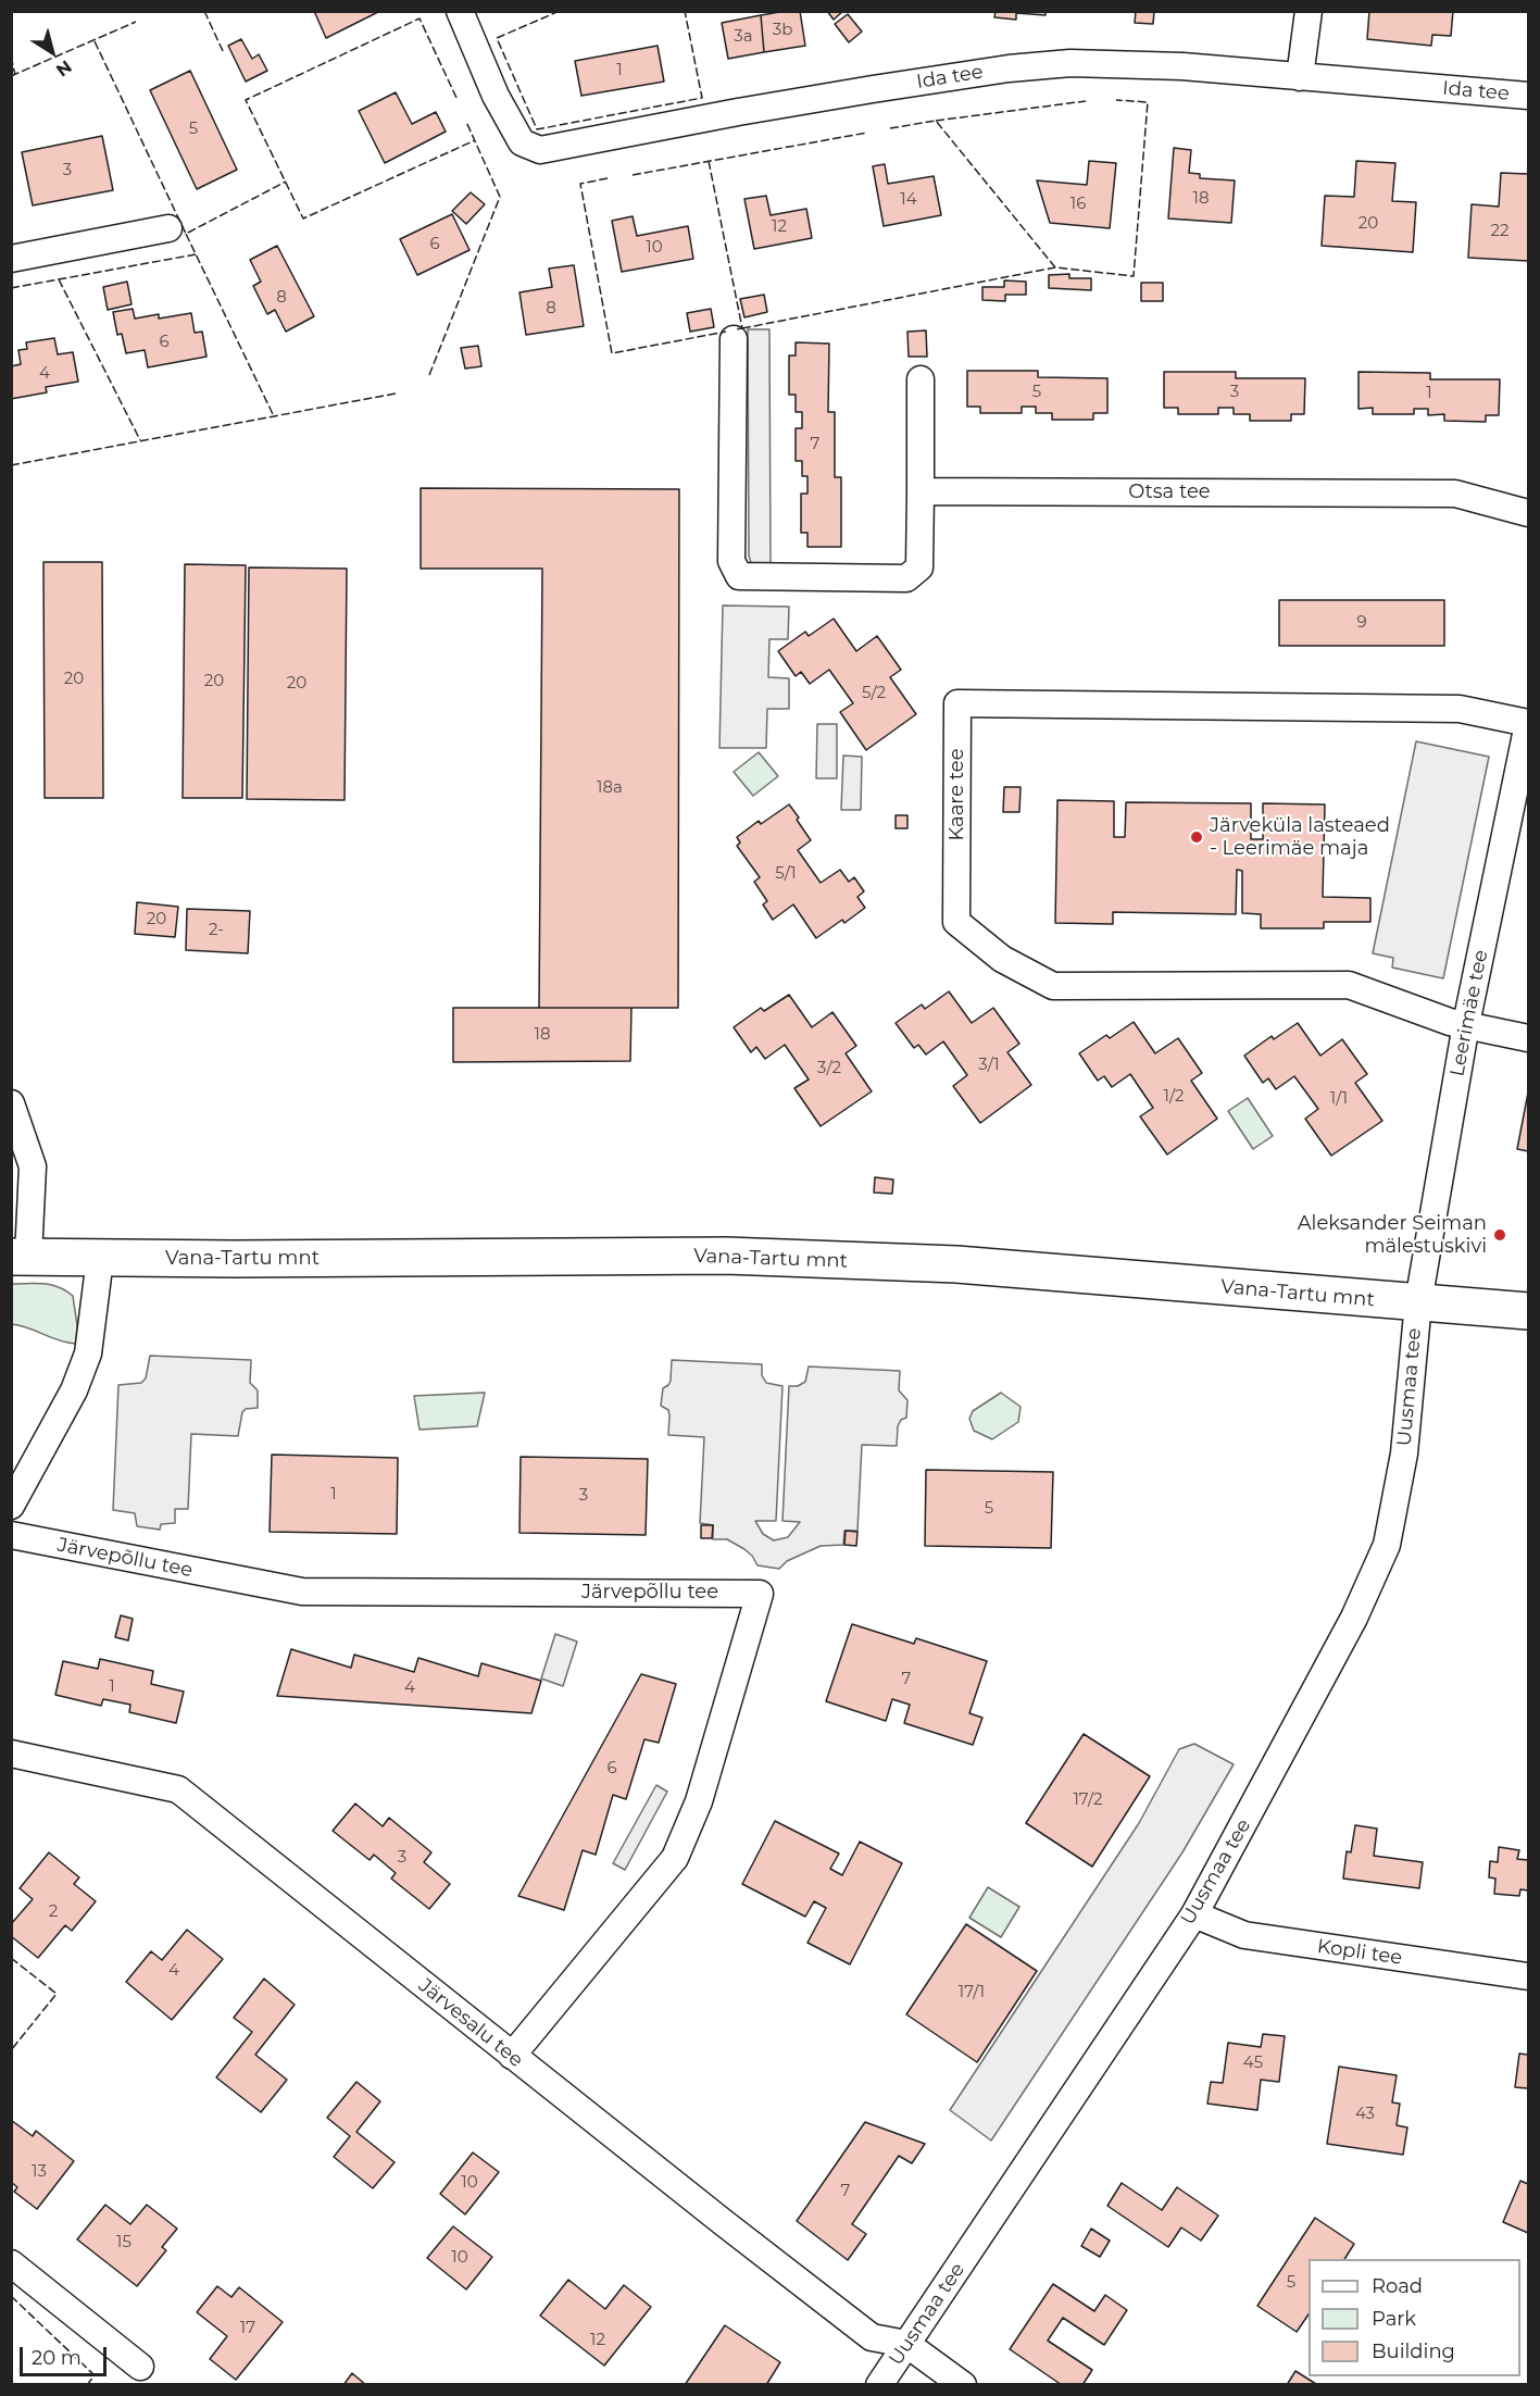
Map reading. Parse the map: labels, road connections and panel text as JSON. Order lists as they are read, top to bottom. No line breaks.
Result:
{"streets":{"street":["Ida tee","Otsa tee","Kaare tee","Leerimäe tee","Vana-Tartu mnt","Uusmaa tee","Järvepõllu tee","Kopli tee","Järvesalu tee"]},"crossings":[["Kaare tee","Leerimäe tee"],["Leerimäe tee","Vana-Tartu mnt"],["Leerimäe tee","Uusmaa tee"],["Vana-Tartu mnt","Uusmaa tee"],["Uusmaa tee","Kopli tee"],["Uusmaa tee","Järvesalu tee"],["Järvepõllu tee","Järvesalu tee"]],"places":["Järveküla lasteaed - Leerimäe maja","Aleksander Seiman mälestuskivi"],"house_numbers":["3b","3a","1","5","3","18","14","16","20","12","22","6","10","8","8","6","4","5","3","1","7","9","20","20","20","5/2","18a","5/1","20","2-","18","3/1","3/2","1/2","1/1","1","3","5","7","1","4","6","17/2","3","2","4","17/1","45","43","13","10","7","15","10","5","17","12"],"legend":["Road","Park","Building"],"scale_bar":"20 m","north":"bottom right"}
